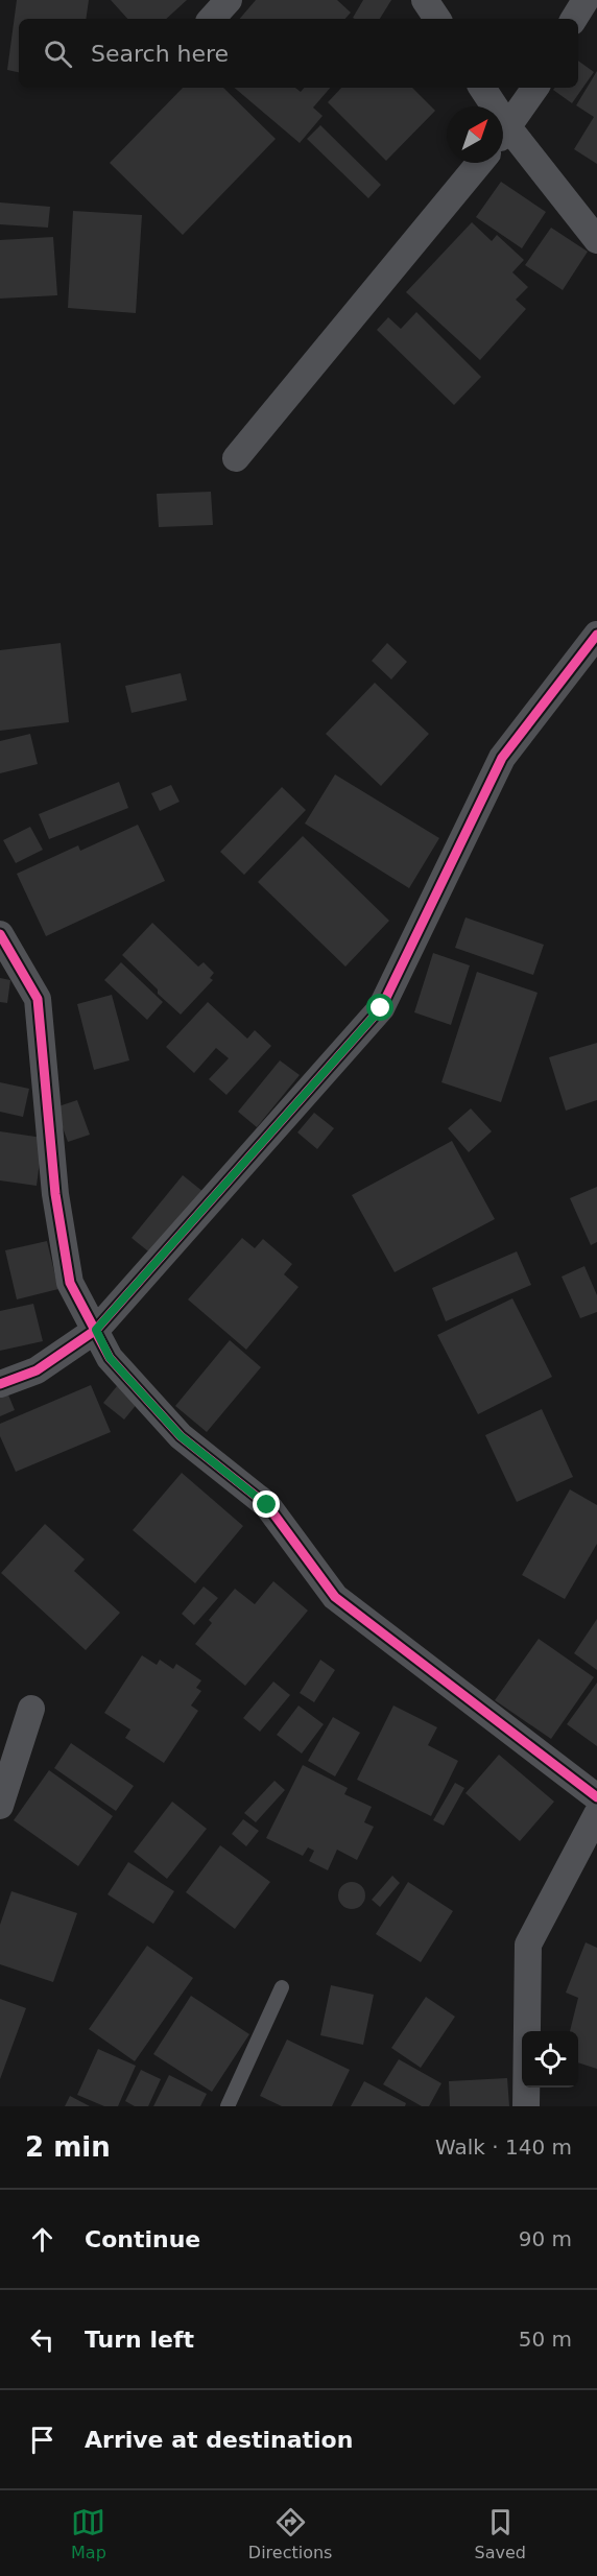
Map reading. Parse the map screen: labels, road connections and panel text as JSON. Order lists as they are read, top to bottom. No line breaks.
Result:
{"north":"top right","page":{"search":"Search here","heading":["2 min","Walk · 140 m"],"list":[["Continue","90 m"],["Turn left","50 m"],"Arrive at destination"],"nav":["Map","Directions","Saved"]}}
